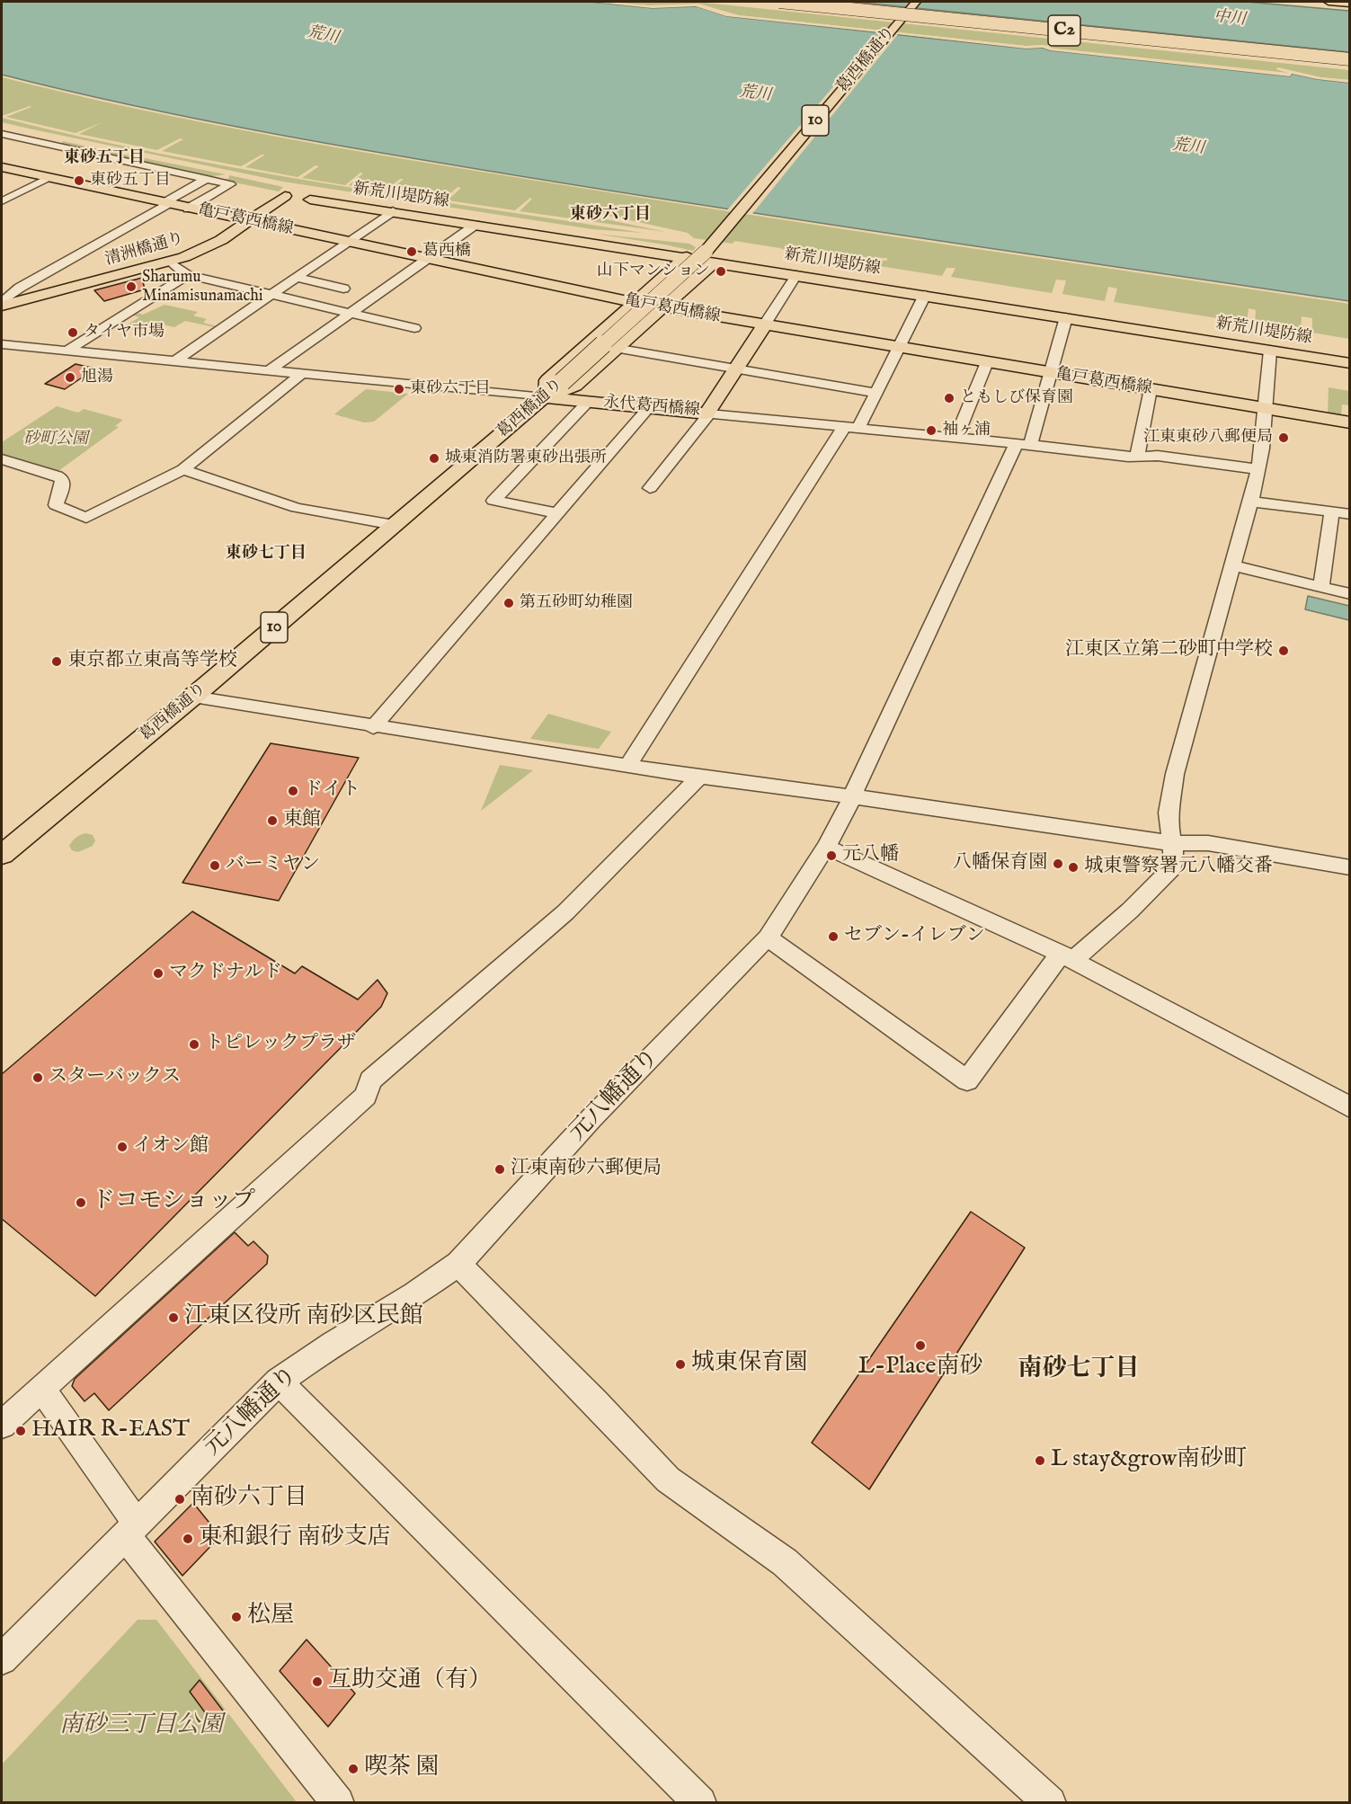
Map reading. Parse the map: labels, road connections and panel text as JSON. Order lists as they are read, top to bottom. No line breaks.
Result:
{"streets":{"highway":["C2"],"main road":["葛西橋通り","10","新荒川堤防線","亀戸葛西橋線","清洲橋通り","永代葛西橋線"],"street":["元八幡通り"]},"crossings":[["葛西橋通り","10"],["葛西橋通り","新荒川堤防線"],["葛西橋通り","永代葛西橋線"],["10","新荒川堤防線"],["10","亀戸葛西橋線"],["10","永代葛西橋線"],["新荒川堤防線","元八幡通り"],["亀戸葛西橋線","清洲橋通り"],["亀戸葛西橋線","永代葛西橋線"],["亀戸葛西橋線","元八幡通り"]],"districts":["東砂五丁目","東砂六丁目","東砂七丁目","南砂七丁目"],"water":["中川","荒川"],"parks":["砂町公園","南砂三丁目公園"],"places":["東砂五丁目","葛西橋","山下マンション","Sharumu Minamisunamachi","タイヤ市場","旭湯","東砂六丁目","ともしび保育園","袖ヶ浦","江東東砂八郵便局","城東消防署東砂出張所","第五砂町幼稚園","江東区立第二砂町中学校","東京都立東高等学校","ドイト","東館","元八幡","八幡保育園","バーミヤン","城東警察署元八幡交番","セブン-イレブン","マクドナルド","トピレックプラザ","スターバックス","イオン館","江東南砂六郵便局","ドコモショップ","江東区役所 南砂区民館","L-Place南砂","城東保育園","HAIR R-EAST","L stay&grow南砂町","南砂六丁目","東和銀行 南砂支店","松屋","互助交通（有）","喫茶 園"]}
